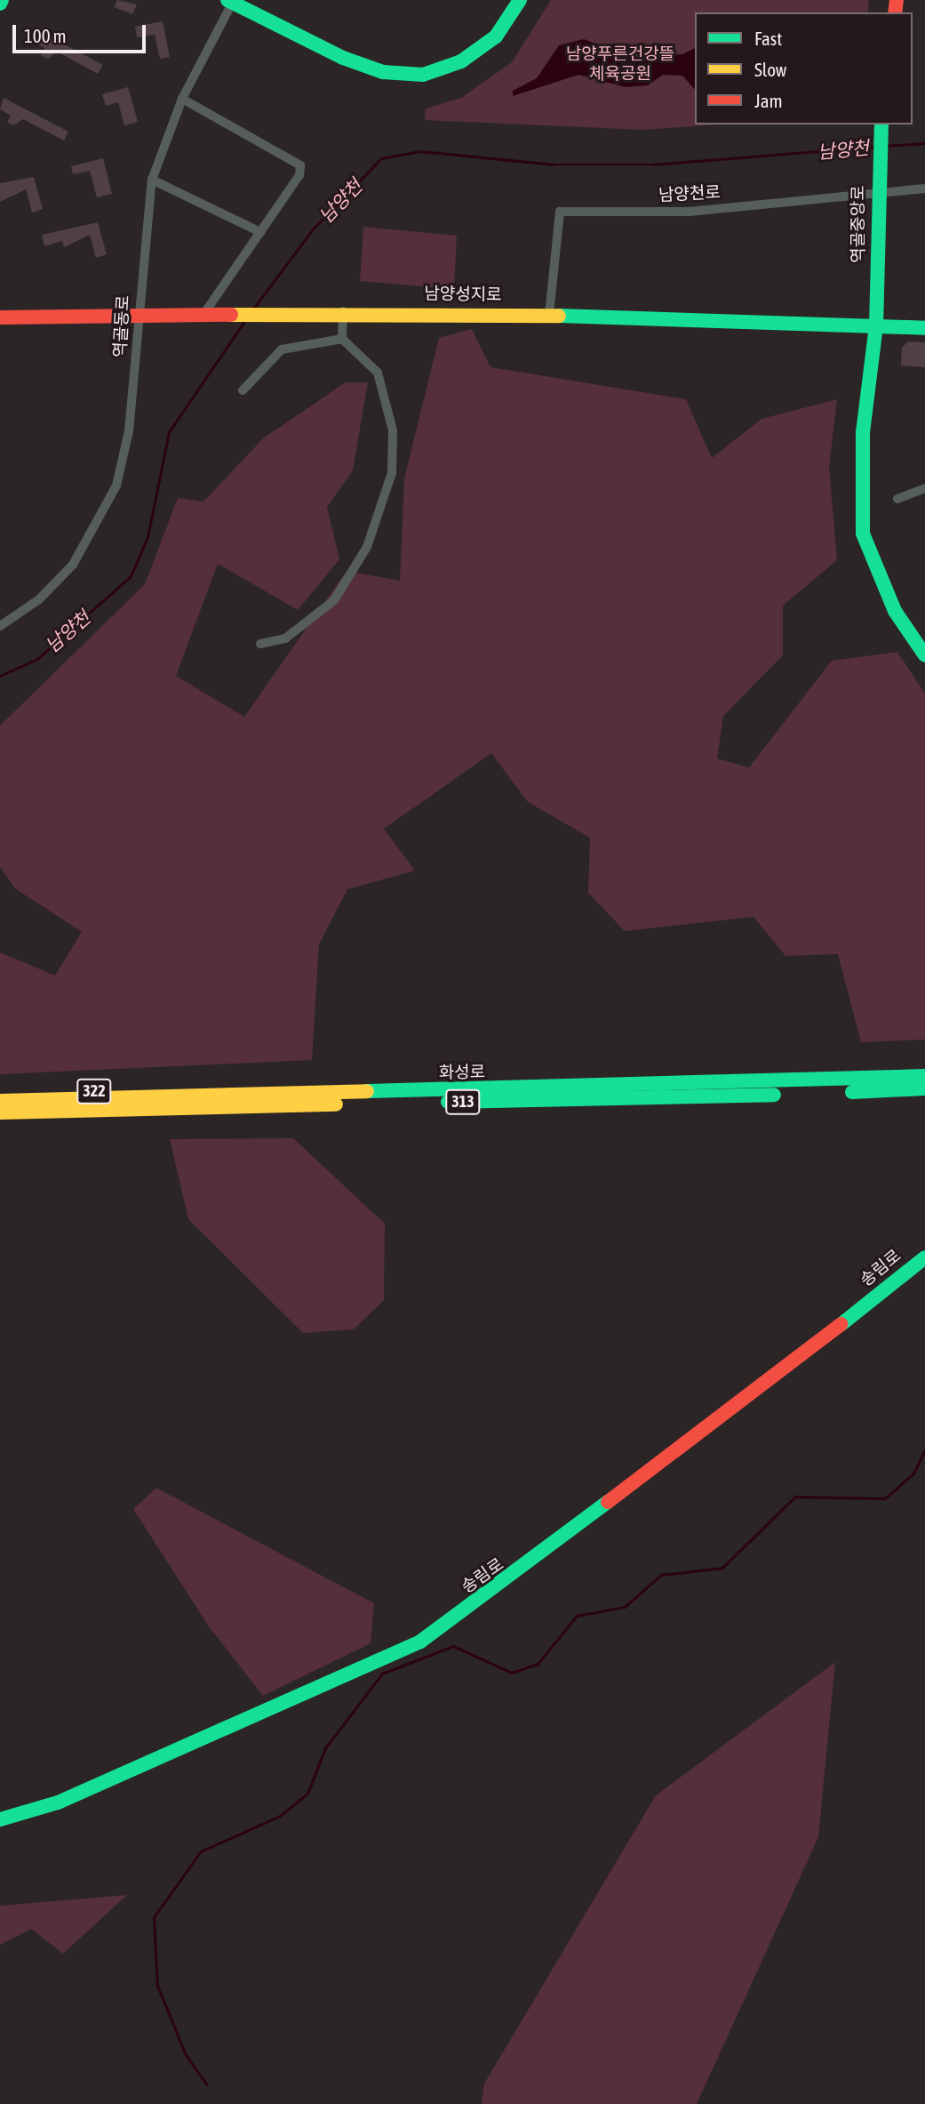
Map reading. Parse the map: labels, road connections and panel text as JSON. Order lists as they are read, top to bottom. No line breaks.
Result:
{"streets":{"main road":["역골중앙로","남양성지로","화성로","322","313","송림로"],"street":["남양천로","역골동로"]},"crossings":[["남양천로","역골중앙로"],["남양천로","남양성지로"],["역골중앙로","남양성지로"],["남양성지로","역골동로"],["화성로","322"]],"water":["남양천"],"parks":["남양푸른건강뜰 체육공원"],"legend":["Fast","Slow","Jam"],"scale_bar":"100 m"}
